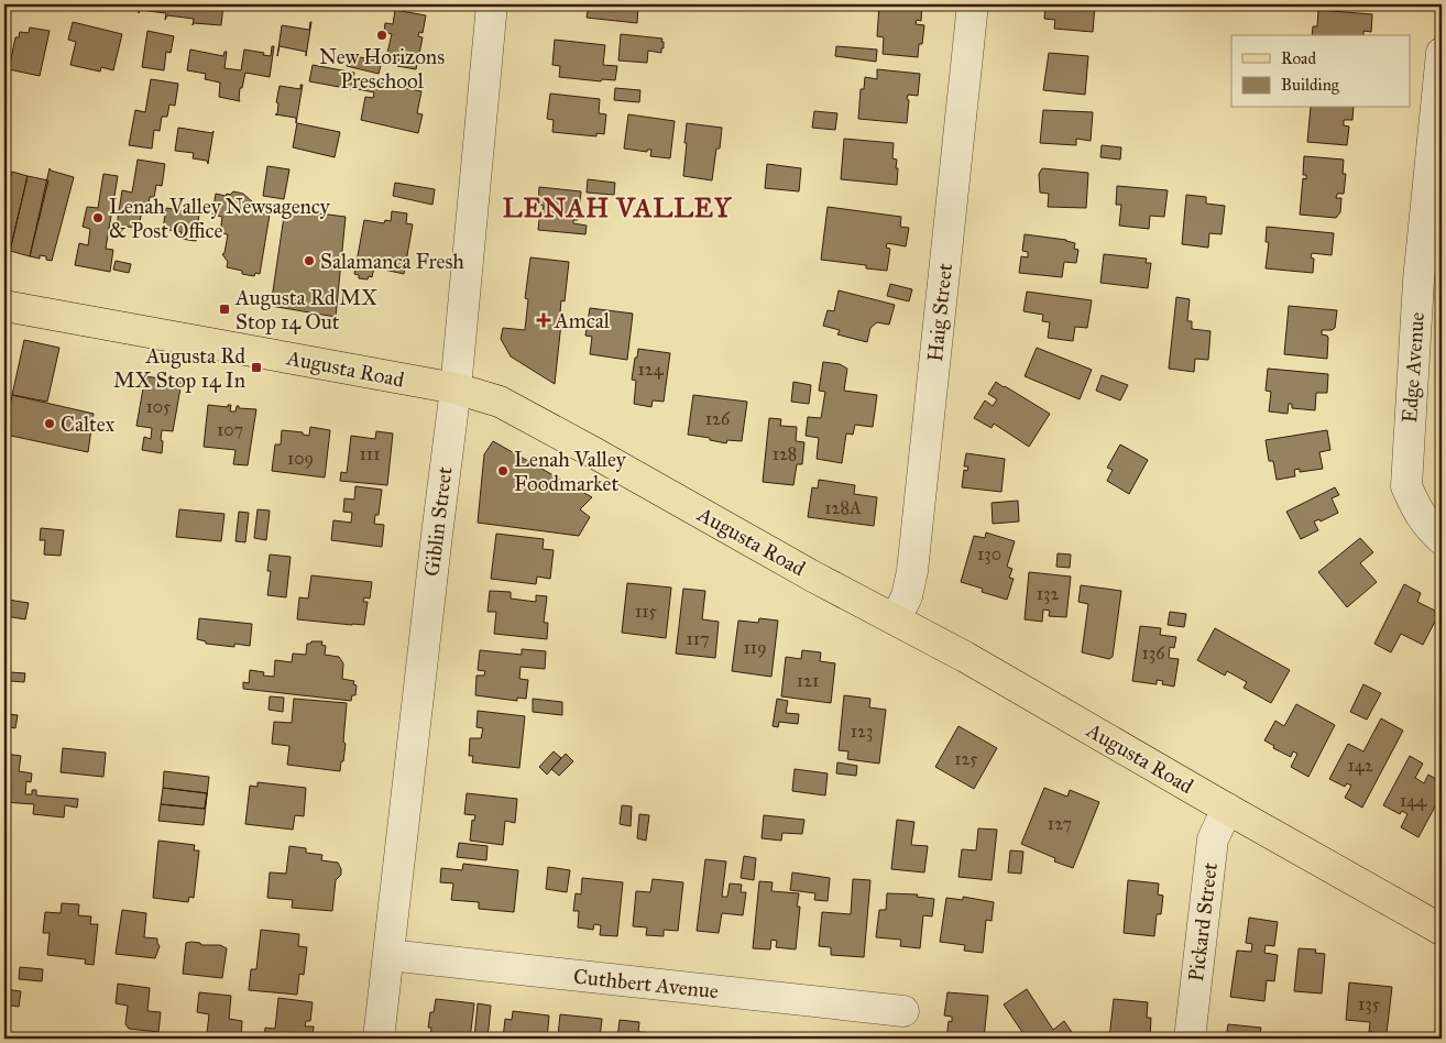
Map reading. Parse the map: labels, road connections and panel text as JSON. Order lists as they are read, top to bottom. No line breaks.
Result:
{"streets":{"main road":["Augusta Road"],"street":["Haig Street","Edge Avenue","Giblin Street","Pickard Street","Cuthbert Avenue"]},"crossings":[["Haig Street","Augusta Road"],["Augusta Road","Giblin Street"],["Augusta Road","Pickard Street"],["Giblin Street","Cuthbert Avenue"]],"districts":["LENAH VALLEY"],"places":{"other":["New Horizons Preschool","Lenah Valley Newsagency & Post Office","Salamanca Fresh","Caltex","Lenah Valley Foodmarket"],"transit":["Augusta Rd MX Stop 14 Out","Augusta Rd MX Stop 14 In"],"health":["Amcal"]},"house_numbers":["124","105","126","107","111","128","109","128A","130","132","115","117","119","136","121","123","125","142","144","127","135"],"legend":["Road","Building"]}
